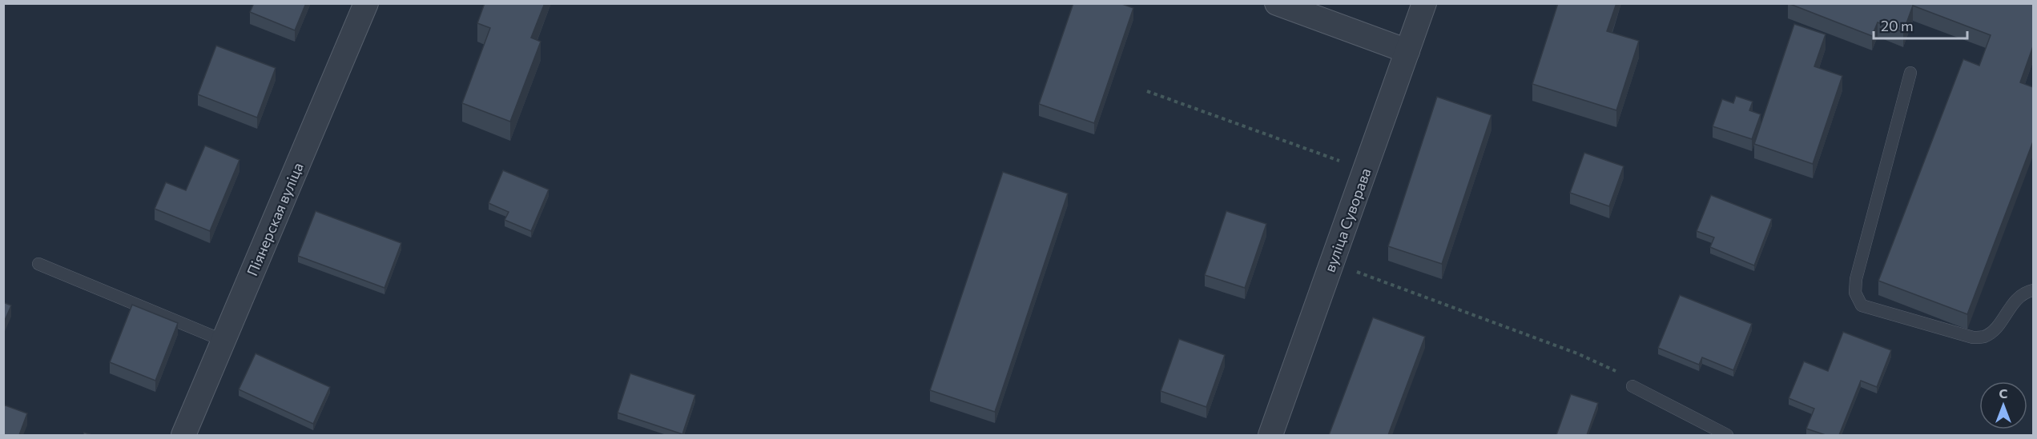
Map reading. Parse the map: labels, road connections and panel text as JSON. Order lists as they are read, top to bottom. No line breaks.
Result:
{"streets":{"street":["Піянерская вуліца","вуліца Суворава"]},"scale_bar":"20 m","north":"top"}
